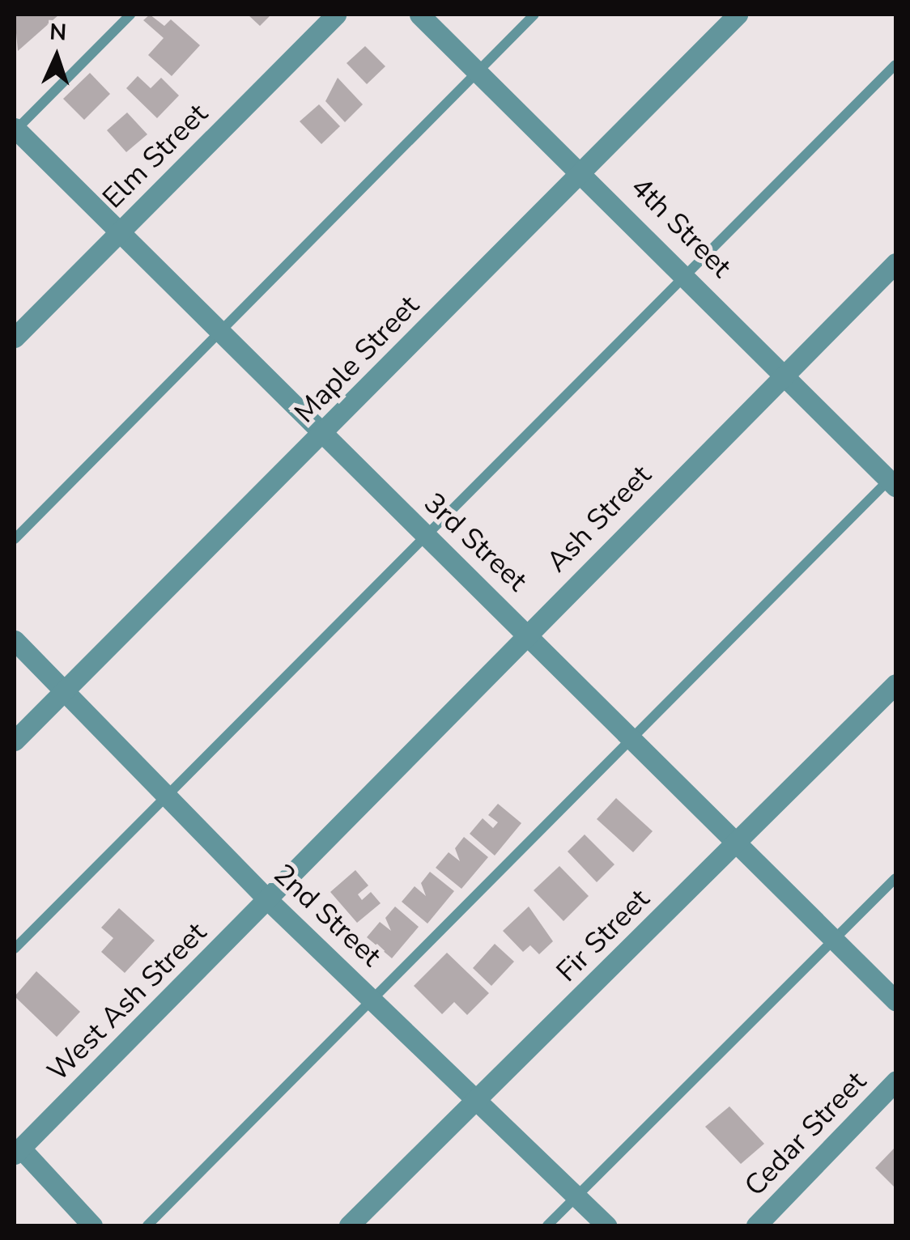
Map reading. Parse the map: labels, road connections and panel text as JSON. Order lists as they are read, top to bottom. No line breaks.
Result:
{"streets":{"street":["Elm Street","4th Street","Maple Street","Ash Street","3rd Street","2nd Street","Fir Street","West Ash Street","Cedar Street"]},"crossings":[["Elm Street","3rd Street"],["4th Street","Maple Street"],["4th Street","Ash Street"],["Maple Street","3rd Street"],["Maple Street","2nd Street"],["Ash Street","3rd Street"],["Ash Street","2nd Street"],["Ash Street","West Ash Street"],["3rd Street","Fir Street"],["2nd Street","Fir Street"]],"north":"top"}
